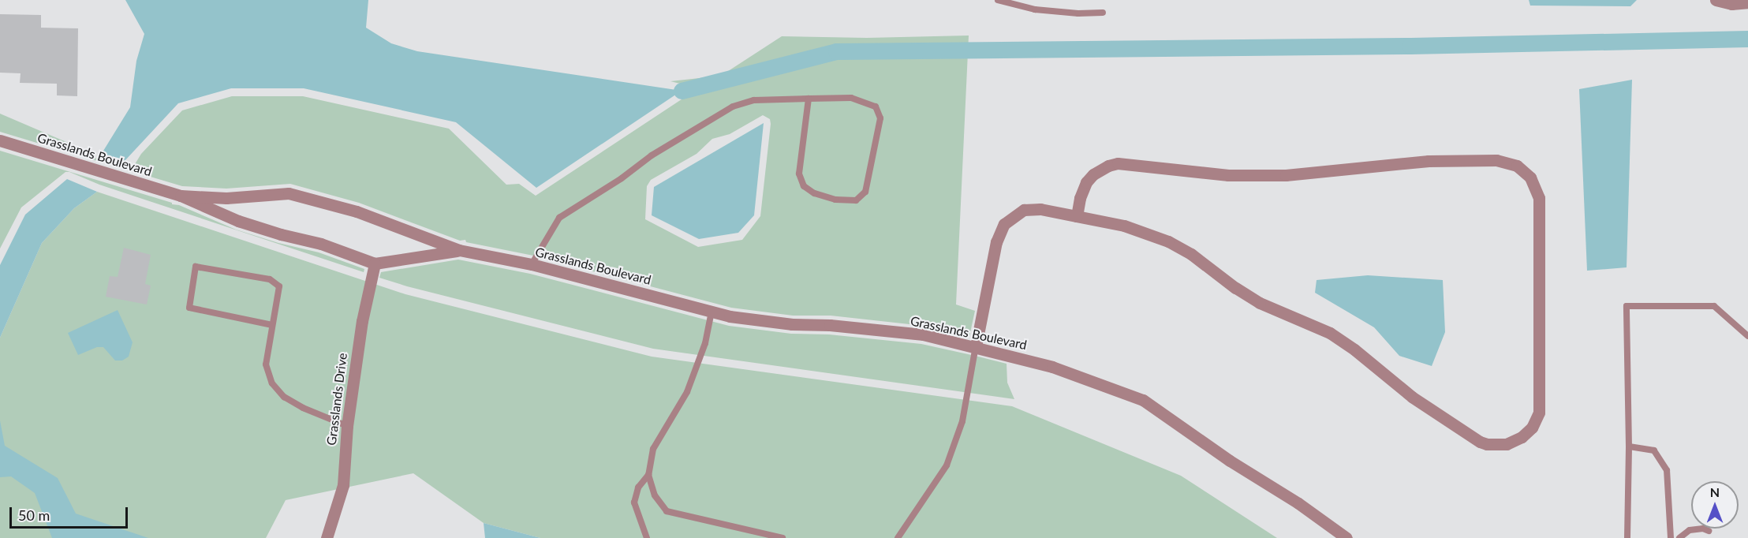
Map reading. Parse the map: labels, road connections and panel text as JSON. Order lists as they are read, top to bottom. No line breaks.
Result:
{"streets":{"street":["Grasslands Boulevard","Grasslands Drive"]},"crossings":[["Grasslands Boulevard","Grasslands Drive"]],"scale_bar":"50 m","north":"top"}
